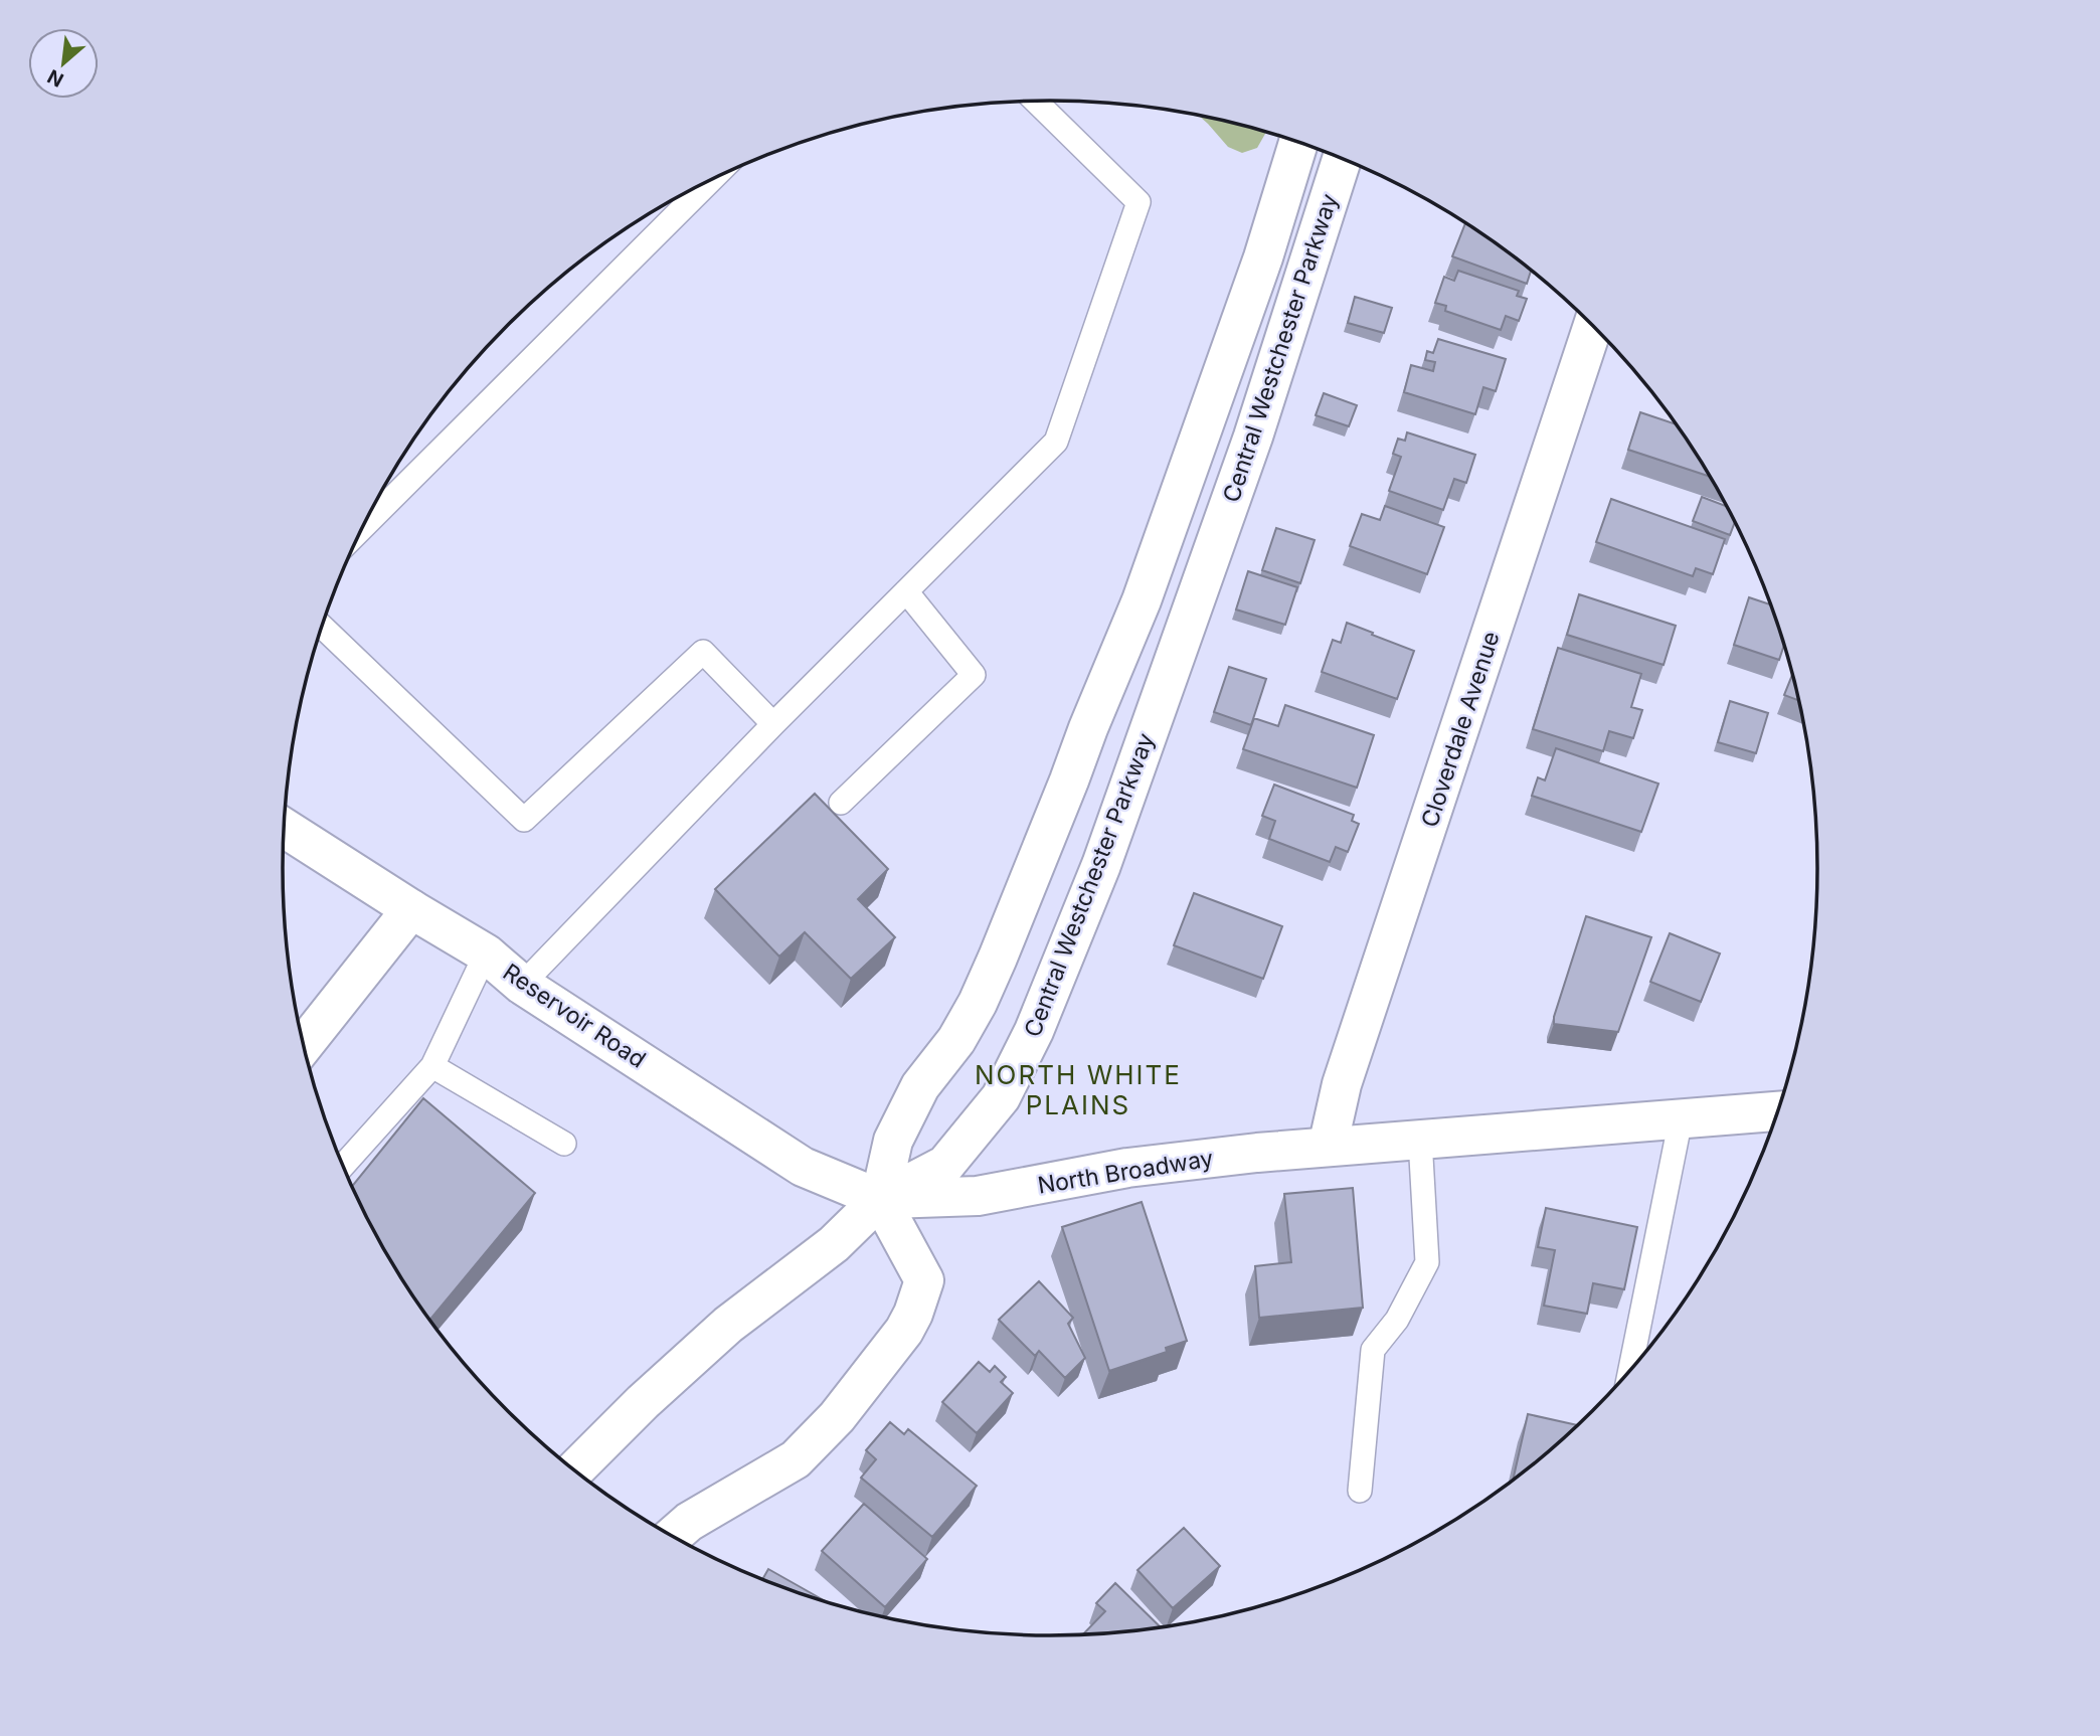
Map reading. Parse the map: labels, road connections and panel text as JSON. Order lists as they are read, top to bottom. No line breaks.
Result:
{"streets":{"main road":["Central Westchester Parkway","Cloverdale Avenue","Reservoir Road","North Broadway"]},"crossings":[["Central Westchester Parkway","Reservoir Road"],["Central Westchester Parkway","North Broadway"],["Cloverdale Avenue","North Broadway"],["Reservoir Road","North Broadway"]],"districts":["NORTH WHITE PLAINS"],"north":"bottom left"}
